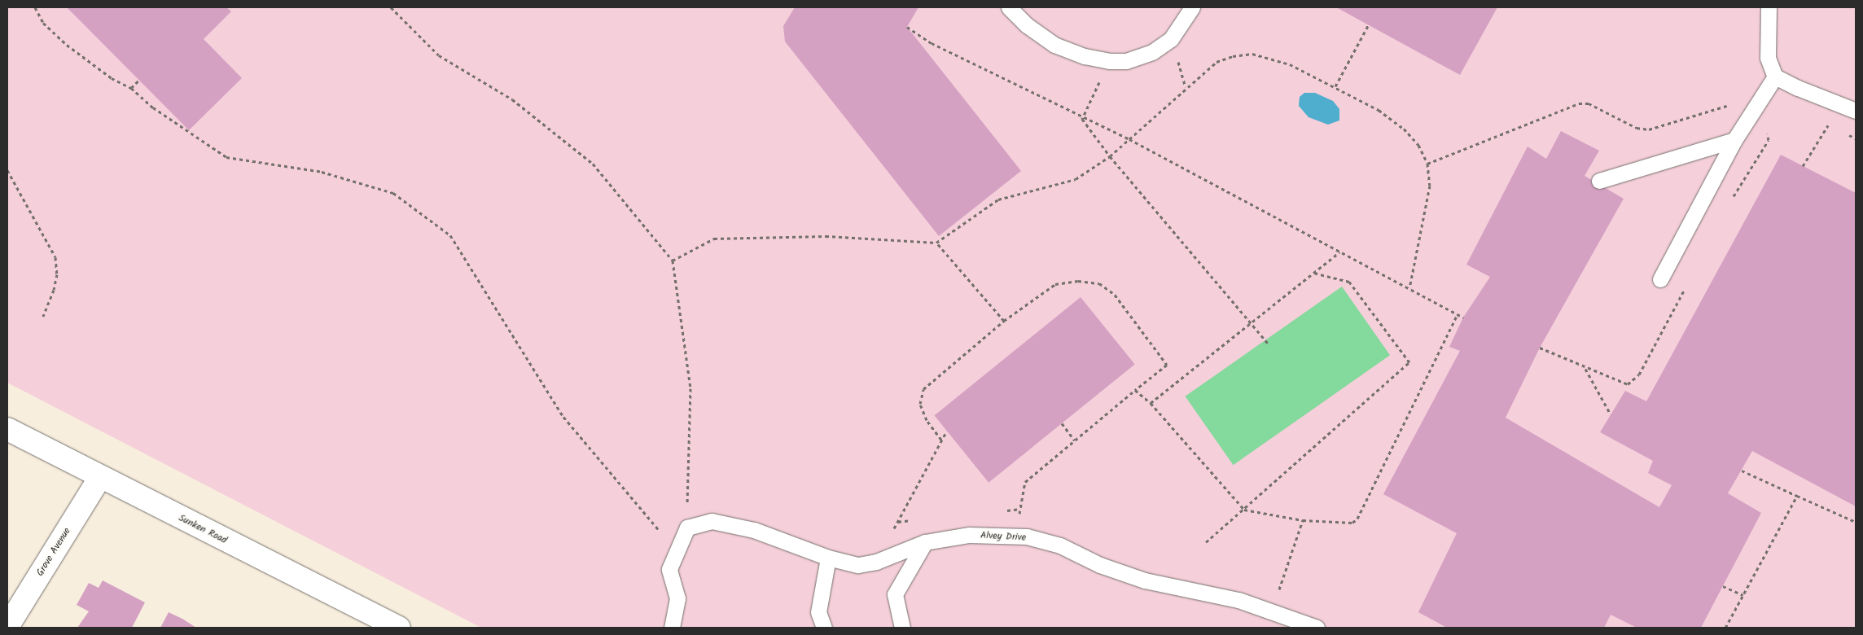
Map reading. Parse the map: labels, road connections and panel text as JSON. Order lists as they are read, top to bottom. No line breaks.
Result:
{"streets":{"street":["Sunken Road","Grove Avenue"],"lane":["Alvey Drive"]},"crossings":[["Sunken Road","Grove Avenue"]]}
